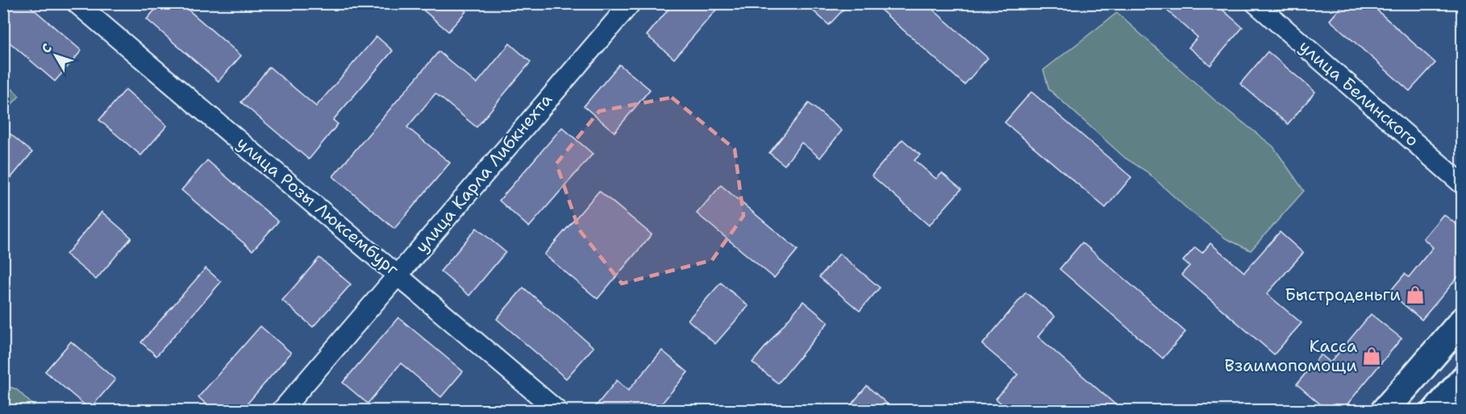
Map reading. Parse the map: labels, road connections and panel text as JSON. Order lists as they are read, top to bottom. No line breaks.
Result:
{"streets":{"street":["улица Белинского","улица Карла Либкнехта","улица Розы Люксембург"]},"crossings":[["улица Карла Либкнехта","улица Розы Люксембург"]],"places":{"shop":["Быстроденьги","Касса Взаимопомощи"]},"north":"top left"}
